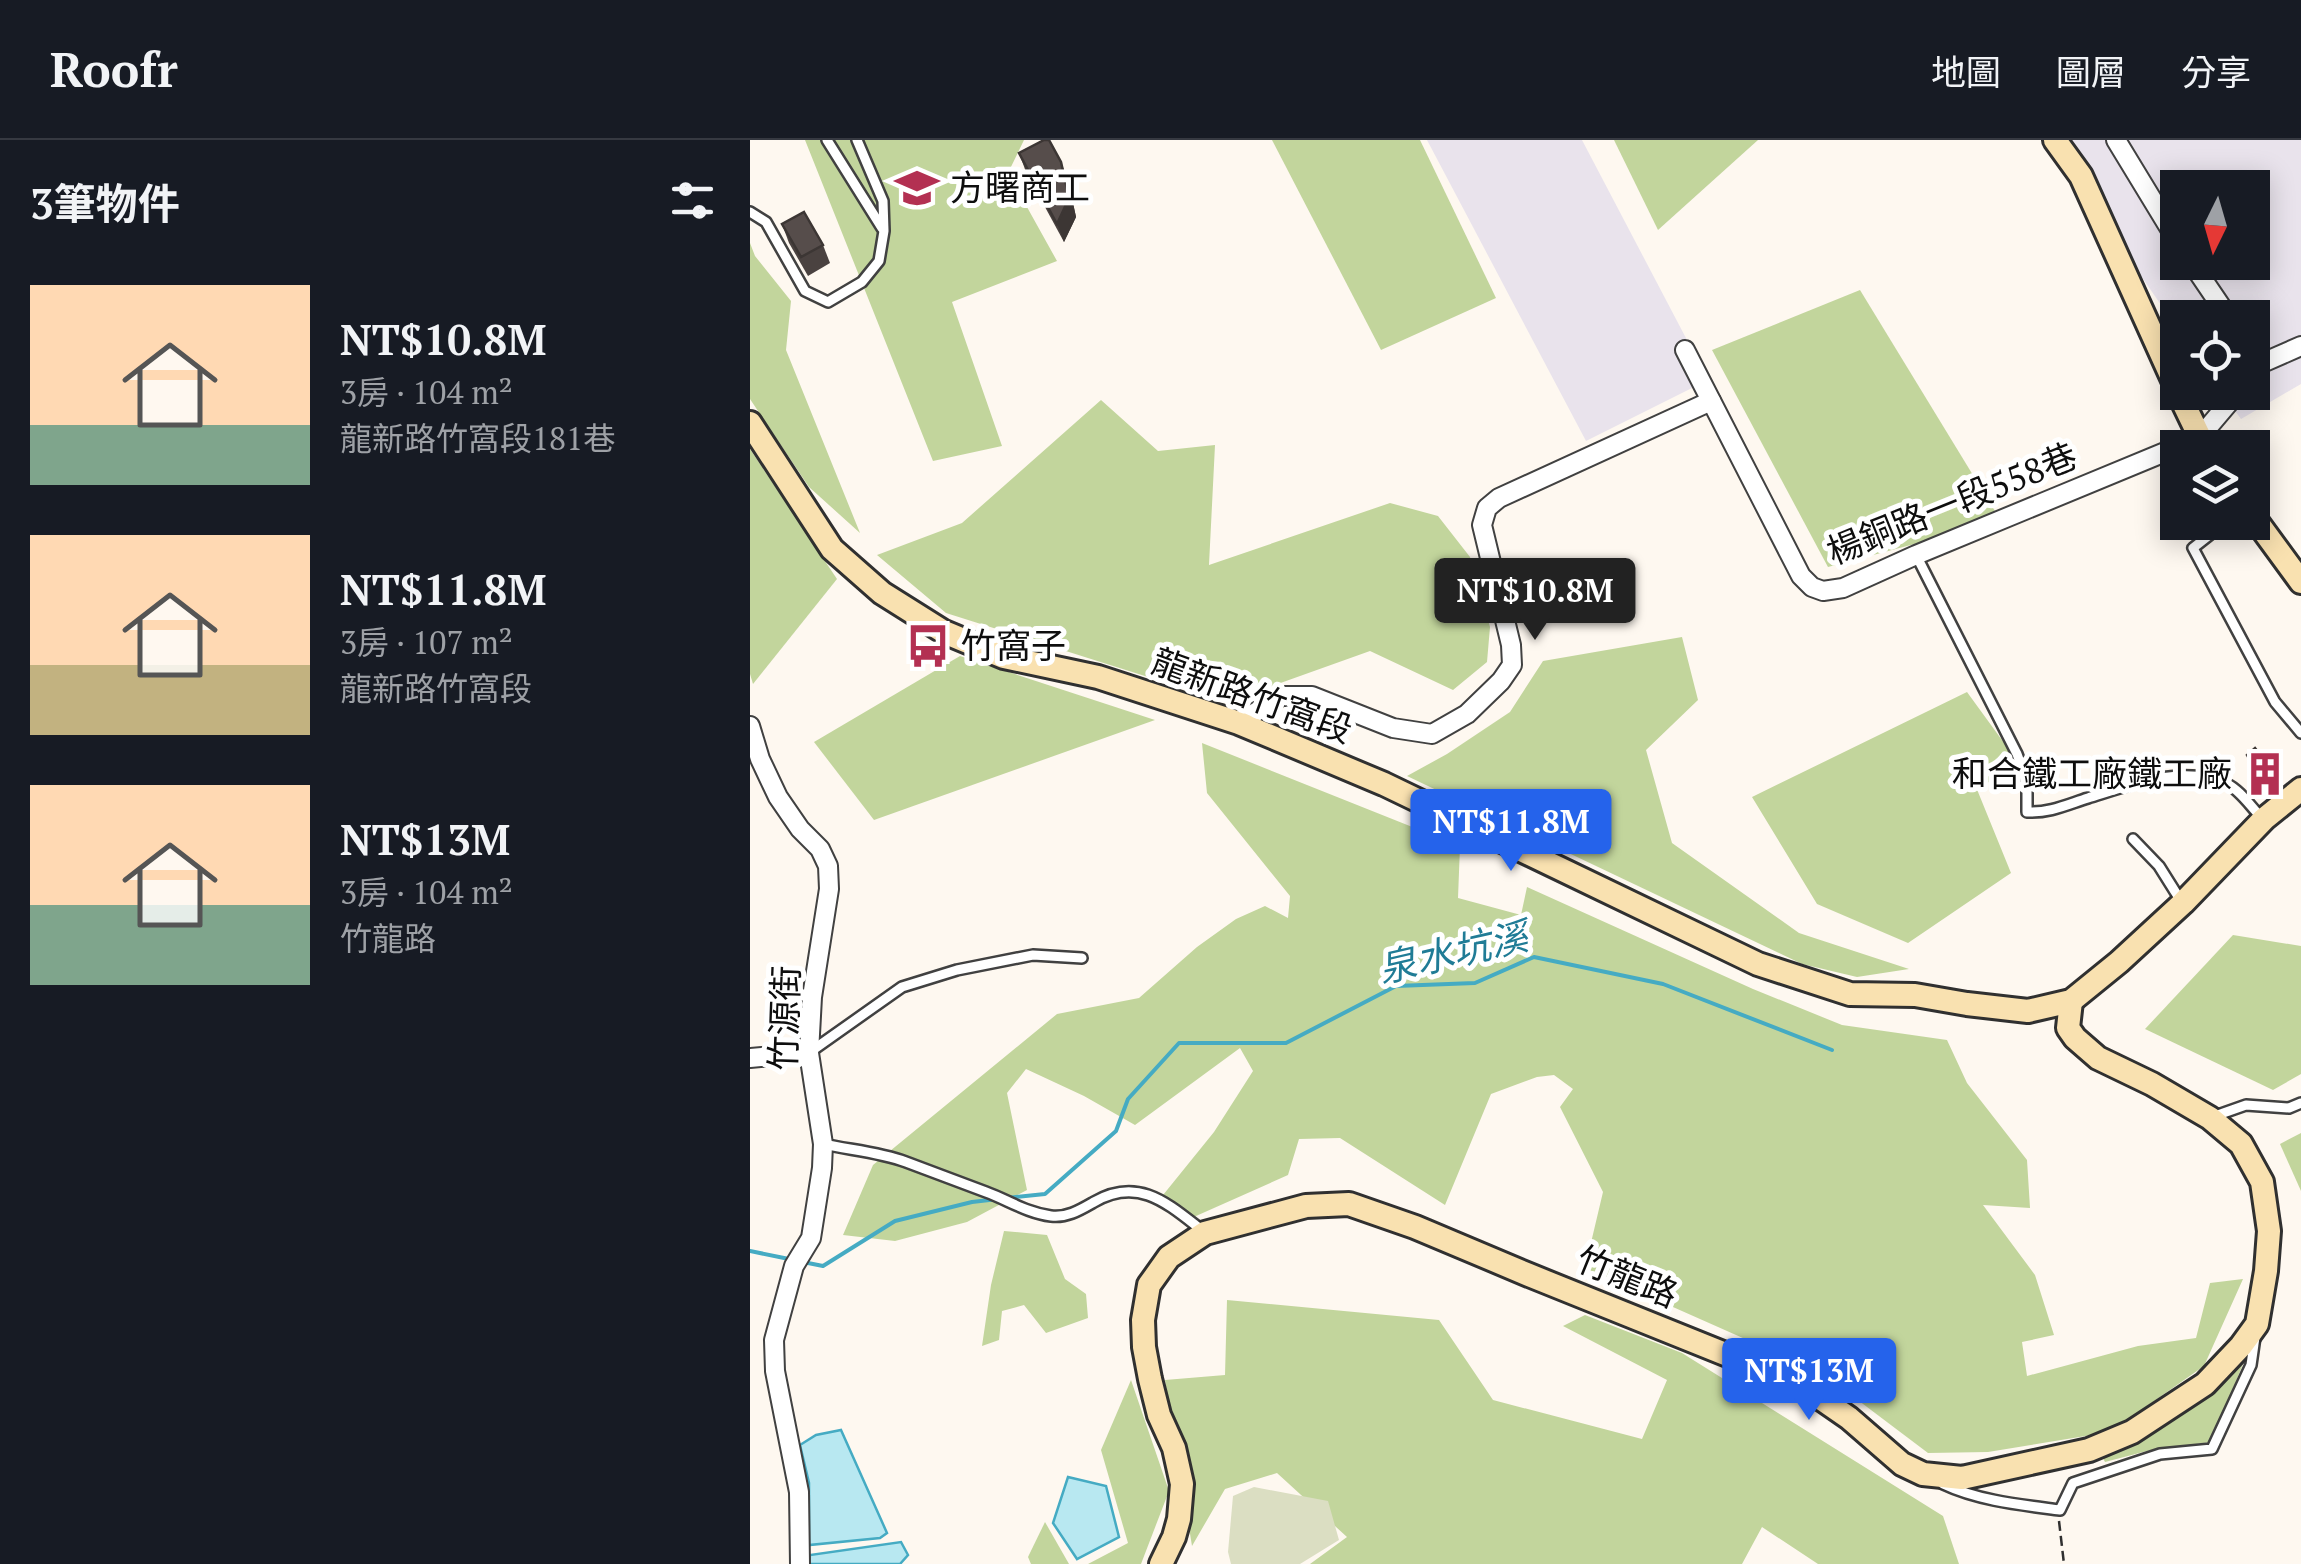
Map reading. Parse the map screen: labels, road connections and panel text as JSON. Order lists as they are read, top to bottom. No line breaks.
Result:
{"streets":{"street":["楊銅路一段558巷","龍新路竹窩段","竹源街","竹龍路"]},"water":["泉水坑溪"],"places":{"school or university":["方曙商工"],"bus stop":["竹窩子"],"building":["和合鐵工廠鐵工廠"]},"north":"bottom","page":{"header":"Roofr","nav":["地圖","圖層","分享"],"heading":"3筆物件","list":[{"name":"NT$10.8M","note":"3房 · 104 m² · 龍新路竹窩段181巷"},{"name":"NT$11.8M","note":"3房 · 107 m² · 龍新路竹窩段"},{"name":"NT$13M","note":"3房 · 104 m² · 竹龍路"}],"price":["NT$10.8M","NT$11.8M","NT$13M"]}}
